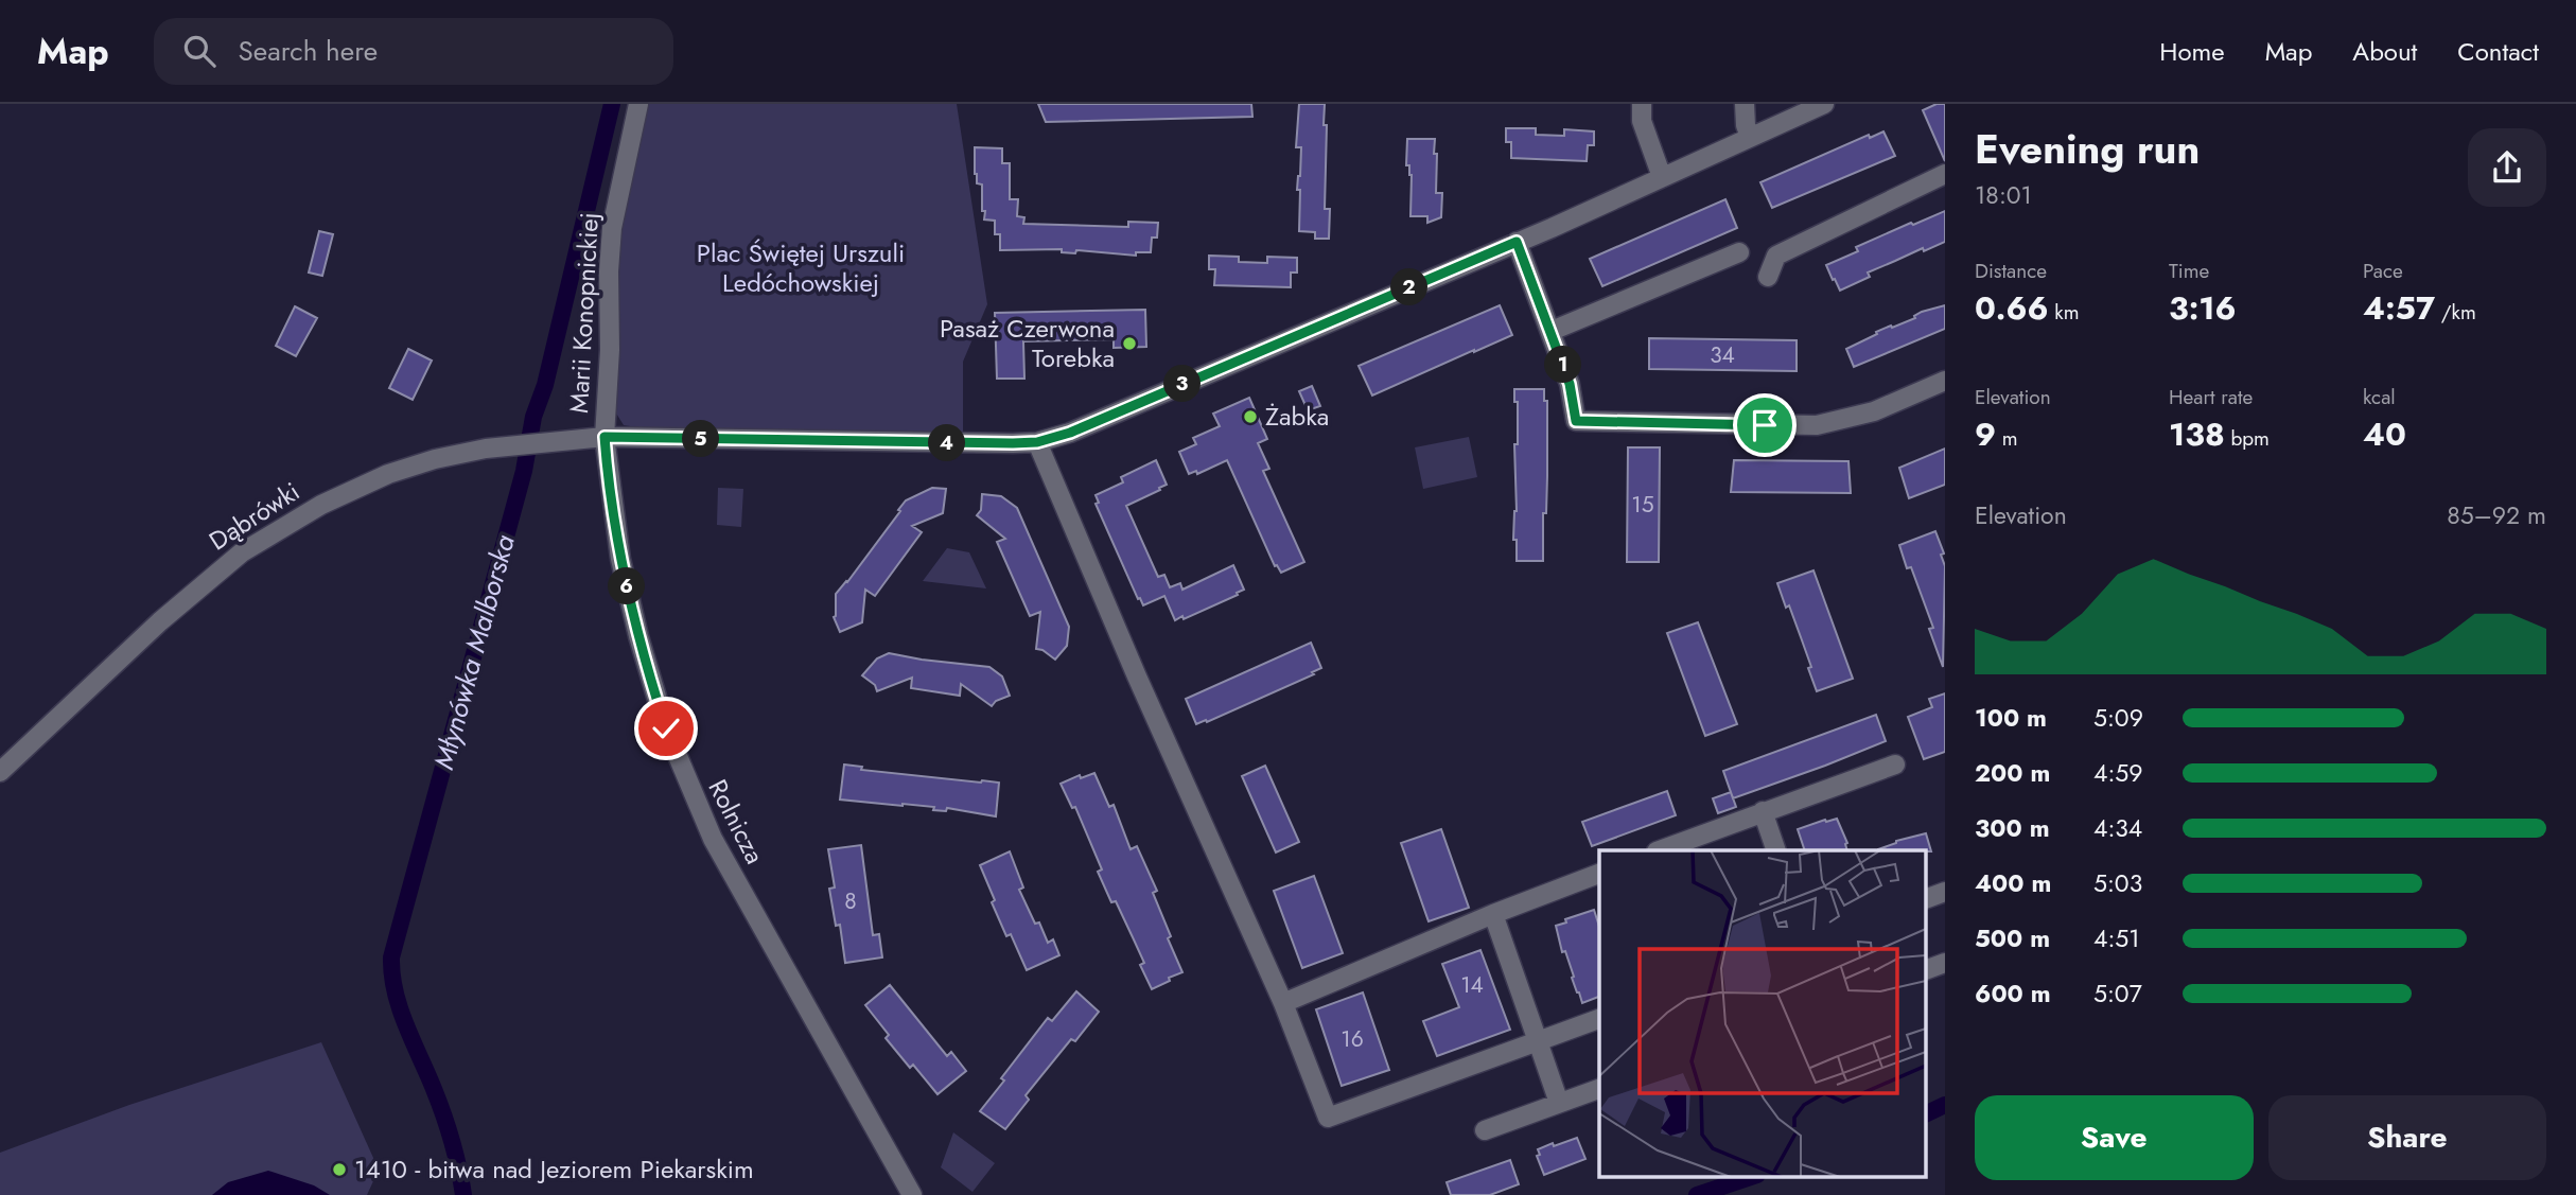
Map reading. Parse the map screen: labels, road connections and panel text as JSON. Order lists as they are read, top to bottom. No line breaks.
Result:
{"streets":{"street":["Marii Konopnickiej","Dąbrówki","Rolnicza"]},"crossings":[["Marii Konopnickiej","Dąbrówki"],["Marii Konopnickiej","Rolnicza"],["Dąbrówki","Rolnicza"]],"water":["Młynówka Malborska"],"parks":["Plac Świętej Urszuli Ledóchowskiej"],"places":["Pasaż Czerwona Torebka","Żabka","1410 - bitwa nad Jeziorem Piekarskim"],"house_numbers":["34","15","8","14","16"],"page":{"header":"Map","search":"Search here","nav":["Home","Map","About","Contact"],"heading":["Evening run","18:01"],"stats":[["Distance","0.66 km"],["Time","3:16"],["Pace","4:57 /km"],["Elevation","9 m"],["Heart rate","138 bpm"],["kcal","40"]],"pins":["2","1","3","5","4","6"],"chart":["Elevation","85–92 m"],"list":[{"name":"100 m","note":"5:09"},{"name":"200 m","note":"4:59"},{"name":"300 m","note":"4:34"},{"name":"400 m","note":"5:03"},{"name":"500 m","note":"4:51"},{"name":"600 m","note":"5:07"}],"buttons":["Save","Share"]}}
